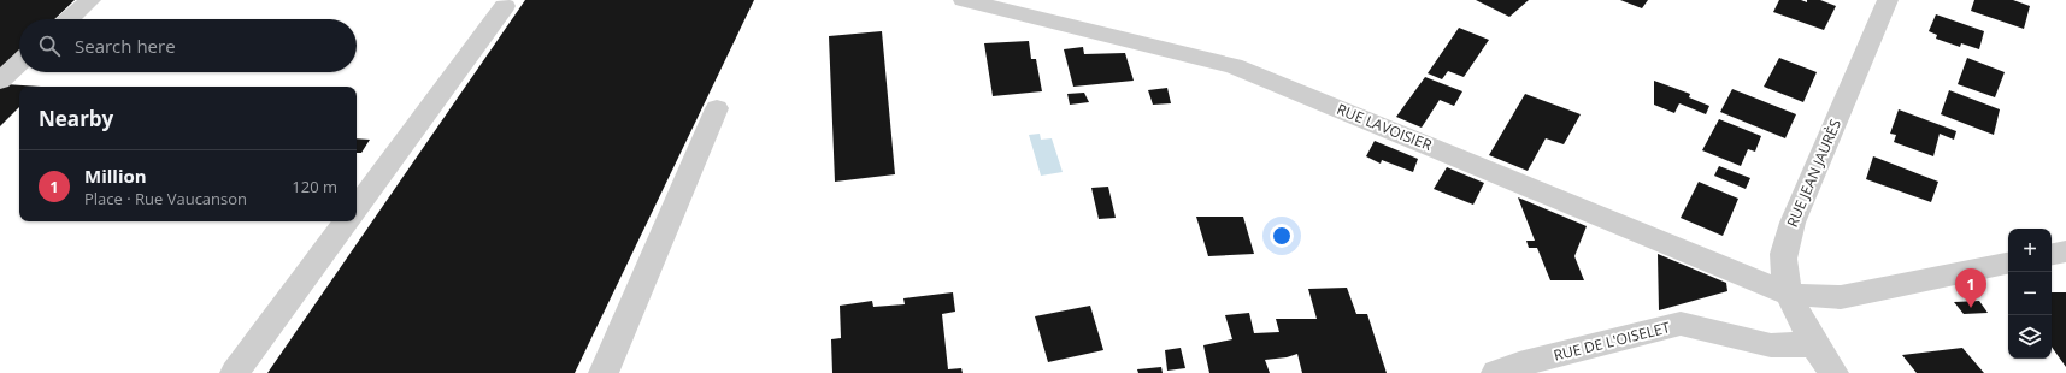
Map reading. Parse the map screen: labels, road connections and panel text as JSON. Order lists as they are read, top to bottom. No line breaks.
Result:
{"streets":{"street":["RUE LAVOISIER","RUE JEAN JAURÈS","RUE DE L'OISELET"]},"crossings":[["RUE LAVOISIER","RUE JEAN JAURÈS"],["RUE JEAN JAURÈS","RUE DE L'OISELET"]],"page":{"search":"Search here","heading":"Nearby","list":[{"mark":"1","name":"Million","note":"Place · Rue Vaucanson","value":"120 m"}],"map_buttons":["+","−"],"pins":"1"}}
